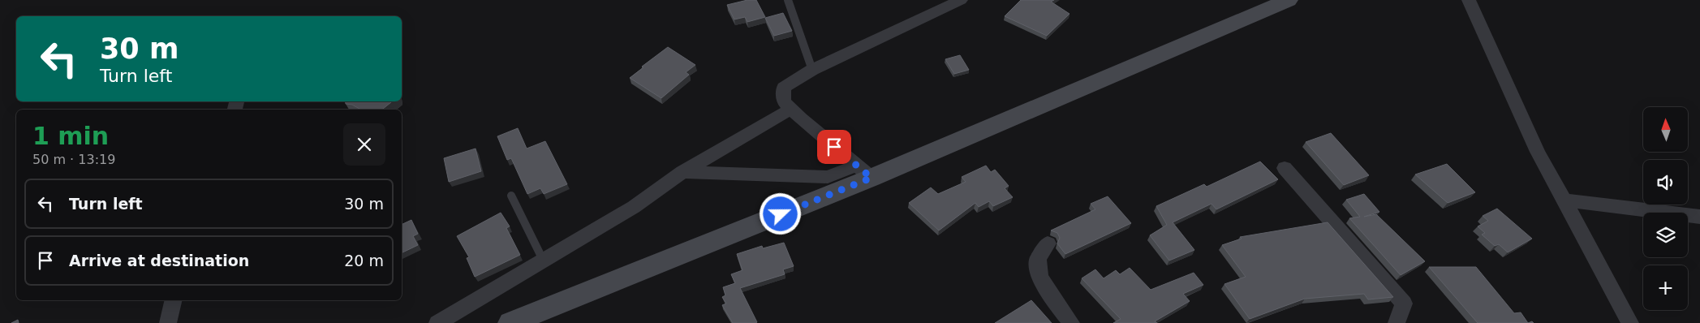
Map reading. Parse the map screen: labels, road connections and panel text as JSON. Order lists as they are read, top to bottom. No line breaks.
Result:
{"north":"top","page":{"turn":["30 m","Turn left"],"map_buttons":"+","heading":["1 min","50 m · 13:19"],"list":[{"name":"Turn left","value":"30 m"},{"name":"Arrive at destination","value":"20 m"}]}}
